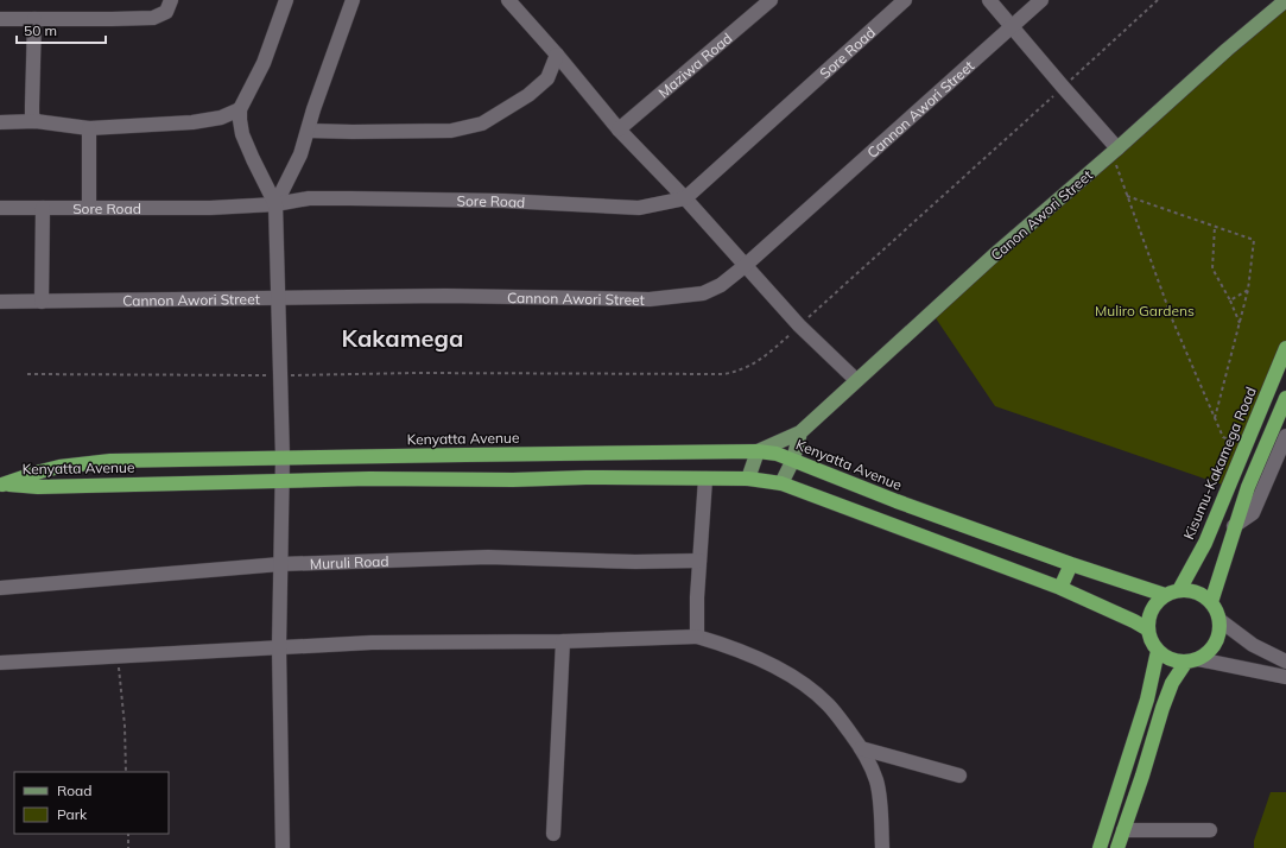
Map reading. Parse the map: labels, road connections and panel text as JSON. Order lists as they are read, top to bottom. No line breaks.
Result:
{"streets":{"highway":["Kenyatta Avenue","Kisumu-Kakamega Road"],"main road":["Canon Awori Street"],"street":["Sore Road","Maziwa Road","Cannon Awori Street","Muruli Road"]},"crossings":[["Canon Awori Street","Kenyatta Avenue"],["Kenyatta Avenue","Kisumu-Kakamega Road"]],"districts":["Kakamega"],"parks":["Muliro Gardens"],"legend":["Road","Park"],"scale_bar":"50 m"}
